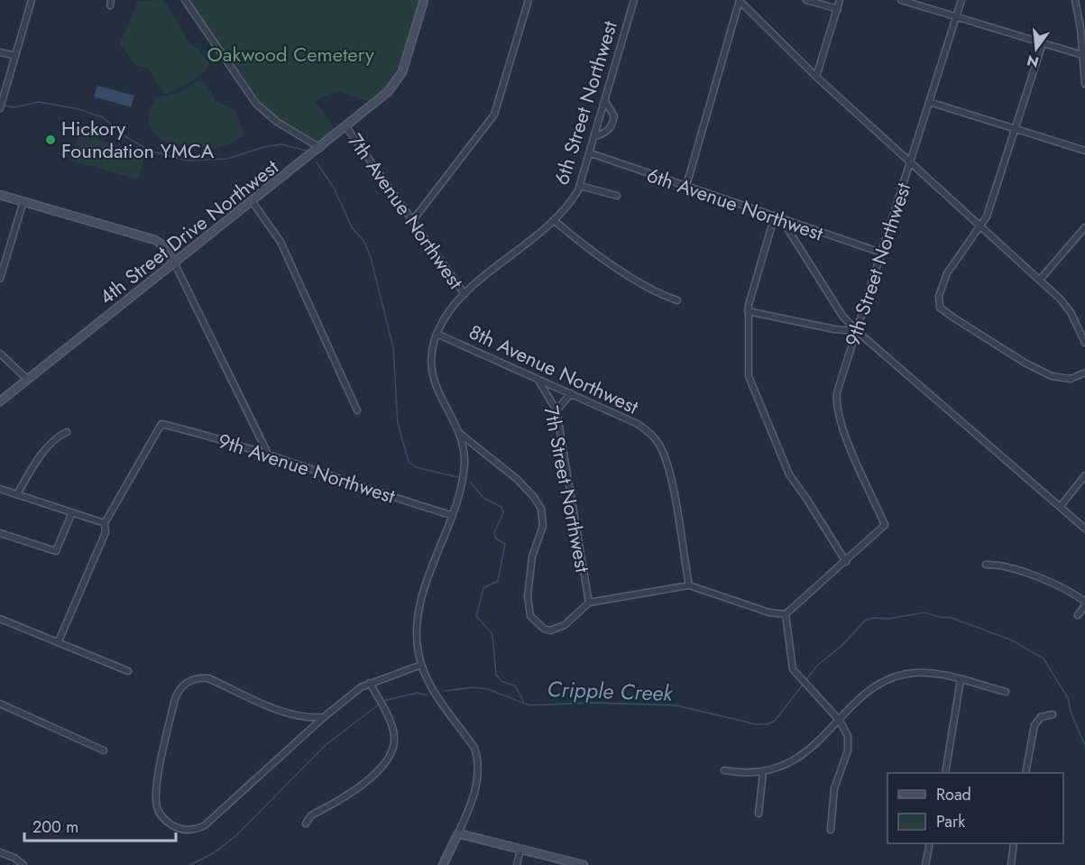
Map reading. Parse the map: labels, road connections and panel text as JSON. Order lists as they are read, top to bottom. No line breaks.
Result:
{"streets":{"main road":["6th Street Northwest","4th Street Drive Northwest"],"street":["6th Avenue Northwest","7th Avenue Northwest","9th Street Northwest","8th Avenue Northwest","9th Avenue Northwest","7th Street Northwest"]},"crossings":[["6th Street Northwest","6th Avenue Northwest"],["6th Street Northwest","7th Avenue Northwest"],["6th Street Northwest","8th Avenue Northwest"],["6th Street Northwest","9th Avenue Northwest"],["6th Avenue Northwest","9th Street Northwest"],["7th Avenue Northwest","4th Street Drive Northwest"],["8th Avenue Northwest","7th Street Northwest"]],"water":["Cripple Creek"],"parks":["Oakwood Cemetery"],"places":["Hickory Foundation YMCA"],"legend":["Road","Park"],"scale_bar":"200 m","north":"bottom"}
